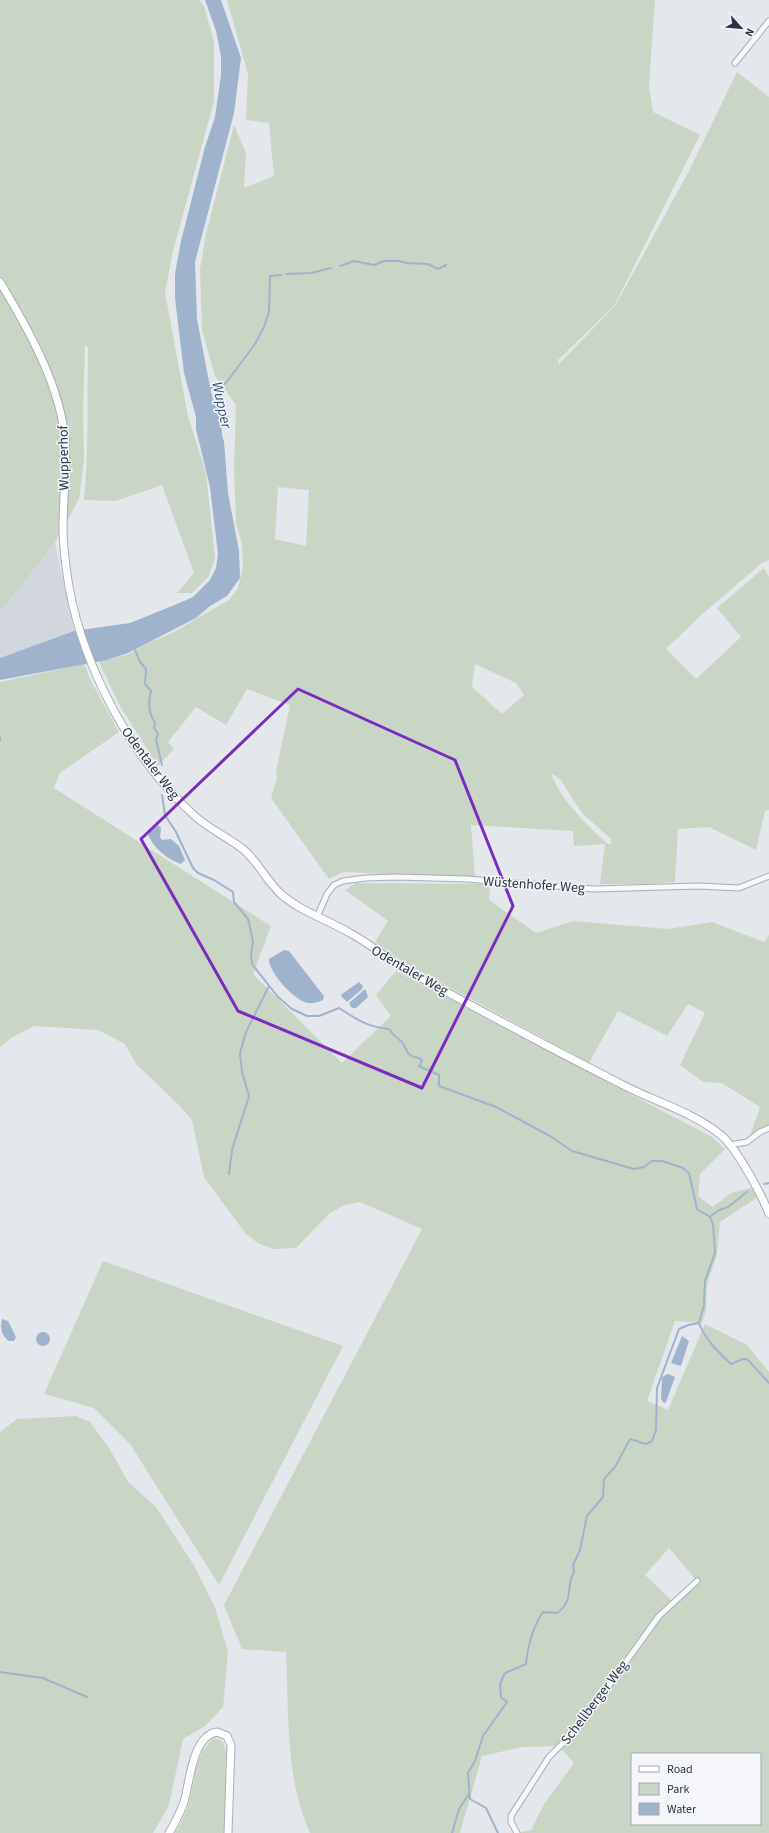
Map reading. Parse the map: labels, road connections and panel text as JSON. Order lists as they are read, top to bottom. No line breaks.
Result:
{"streets":{"main road":["Wupperhof","Odentaler Weg"],"street":["Wüstenhofer Weg","Schellberger Weg"]},"crossings":[["Wupperhof","Odentaler Weg"],["Odentaler Weg","Wüstenhofer Weg"]],"water":["Wupper"],"legend":["Road","Park","Water"],"north":"bottom right"}
